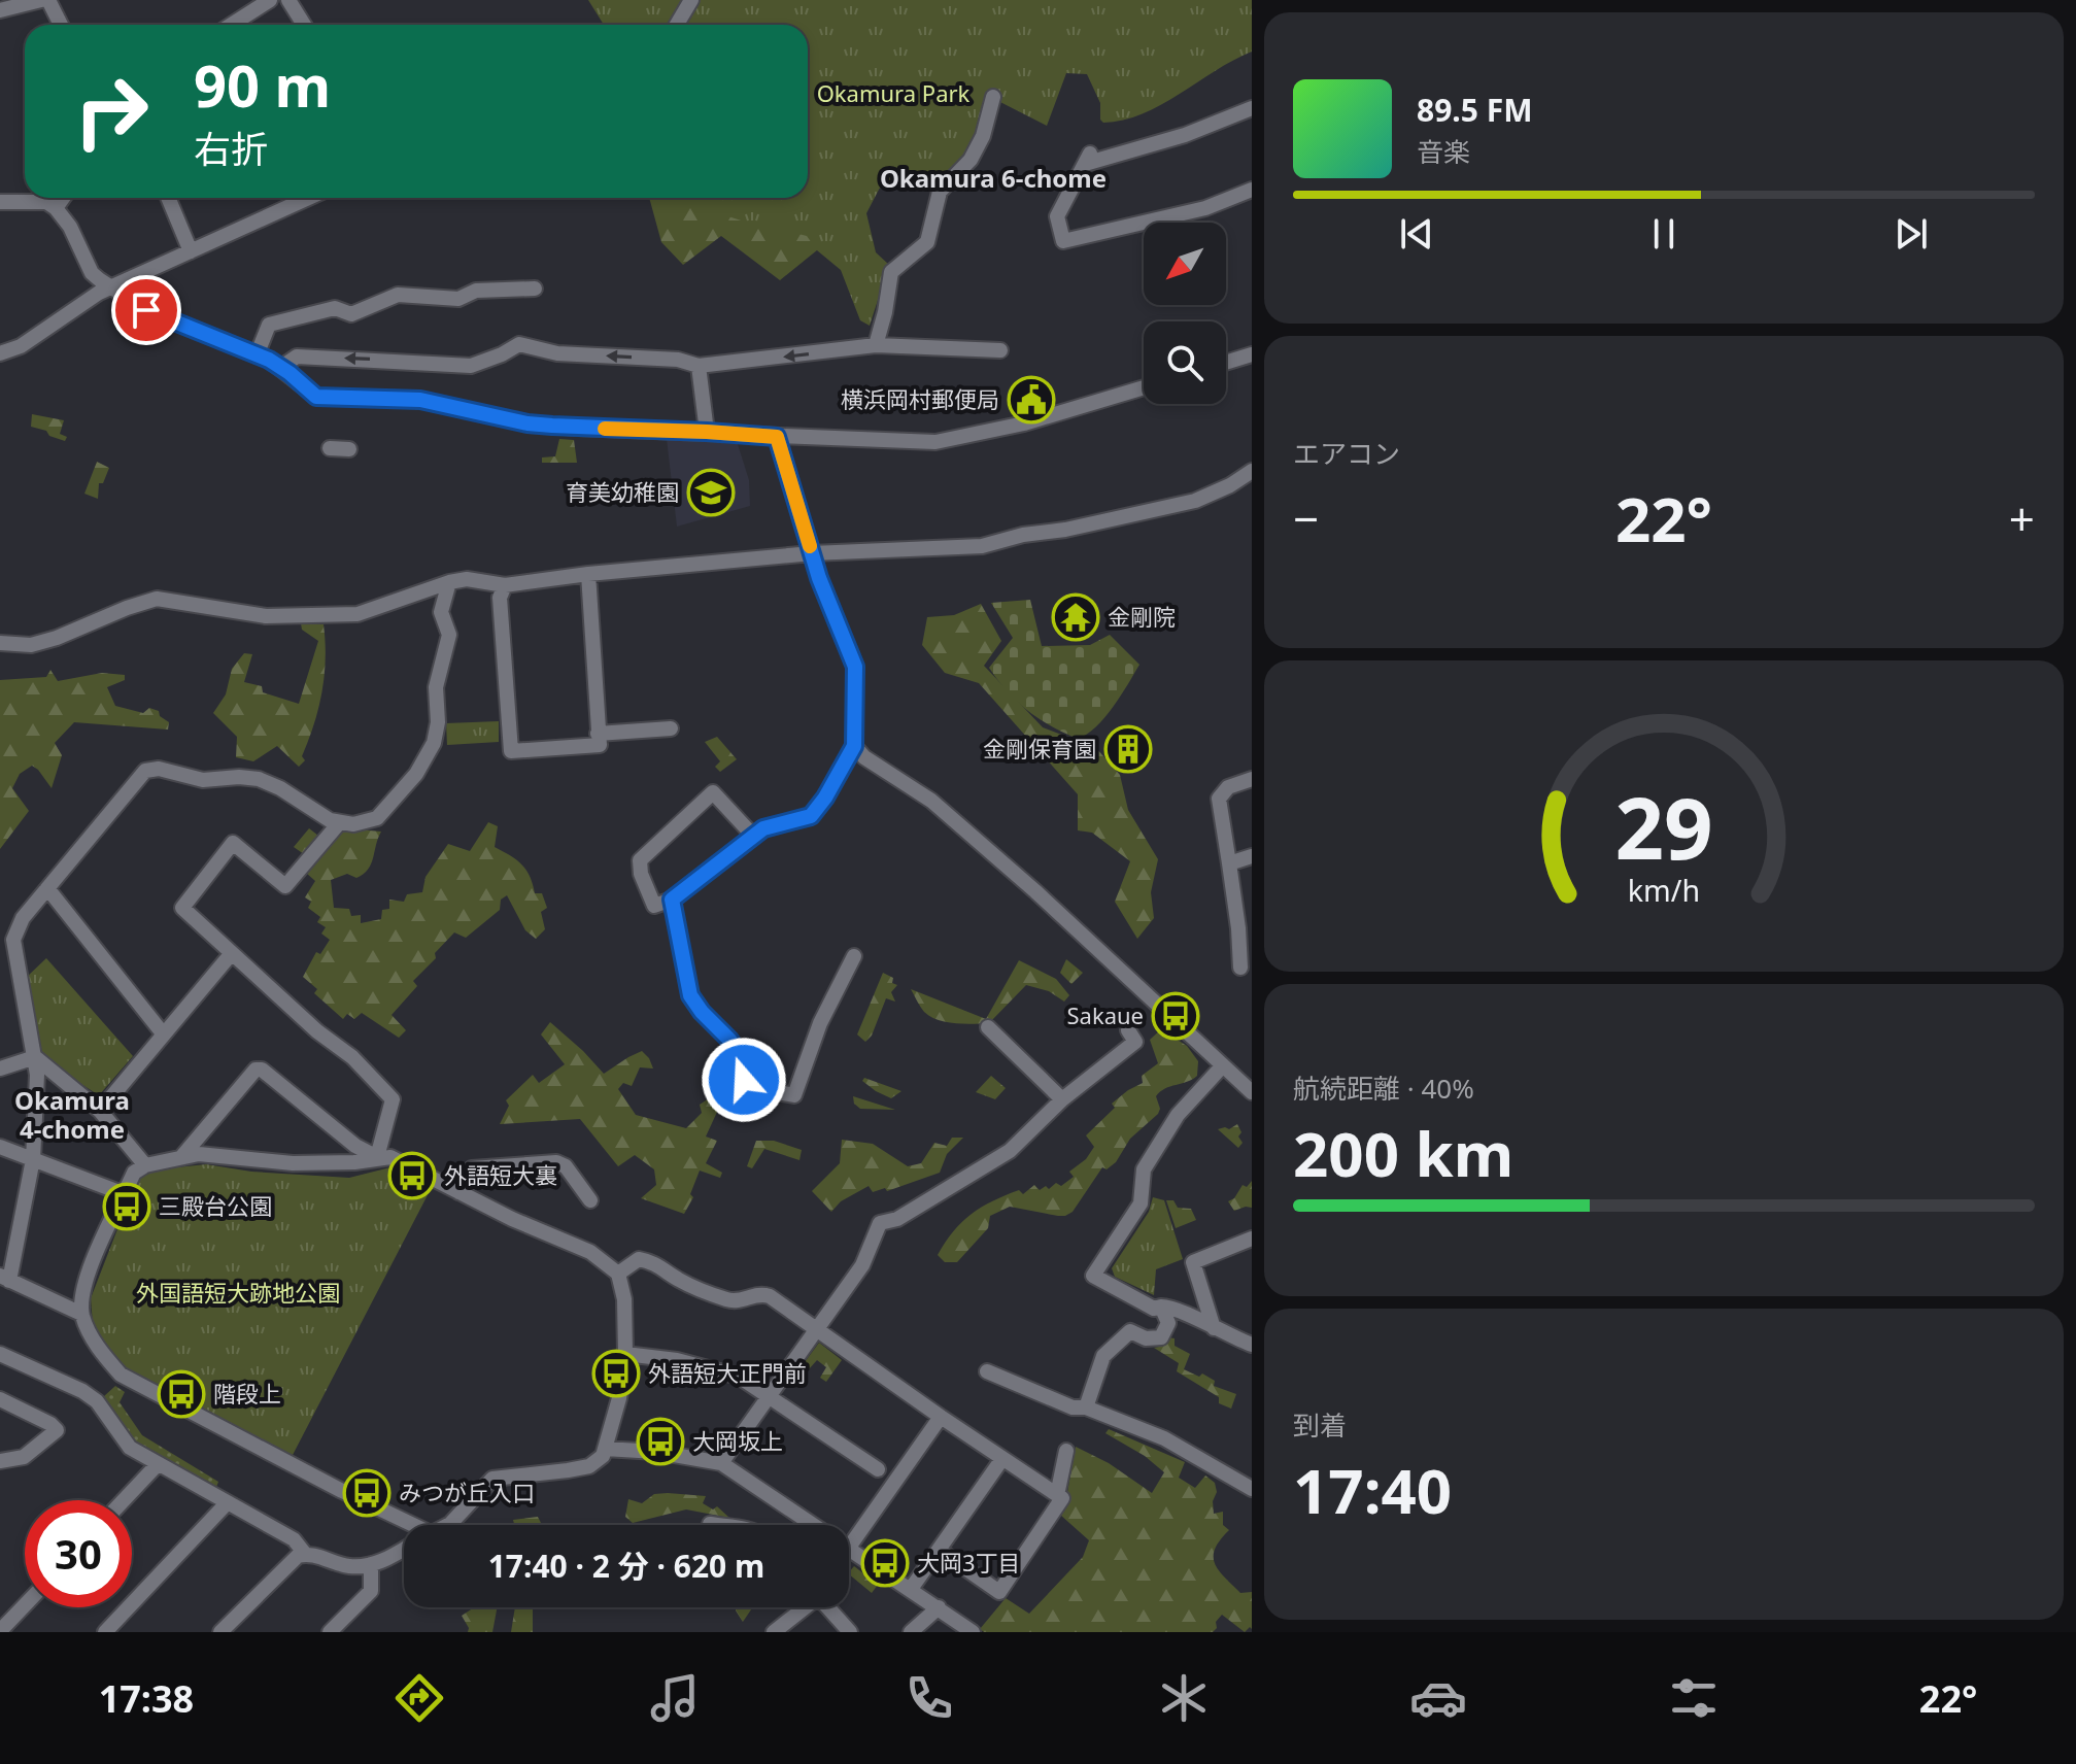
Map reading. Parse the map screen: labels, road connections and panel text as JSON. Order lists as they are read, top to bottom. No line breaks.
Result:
{"districts":["Okamura 6-chome","Okamura 4-chome"],"parks":["Okamura Park","外国語短大跡地公園"],"places":{"public building":["横浜岡村郵便局"],"school or university":["育美幼稚園"],"temple":["金剛院"],"building":["金剛保育園"],"bus stop":["Sakaue","外語短大裏","三殿台公園","外語短大正門前","階段上","大岡坂上","みつが丘入口","大岡3丁目"]},"north":"bottom left","page":{"turn":["90 m","右折"],"song":["89.5 FM","音楽"],"tile":["エアコン",["航続距離 · 40%","200 km"],["到着","17:40"]],"heat":["−","22°","+"],"limit":"30","trip":"17:40 · 2 分 · 620 m","tabs":["17:38","22°"],"gauge":["29","km/h"]}}
